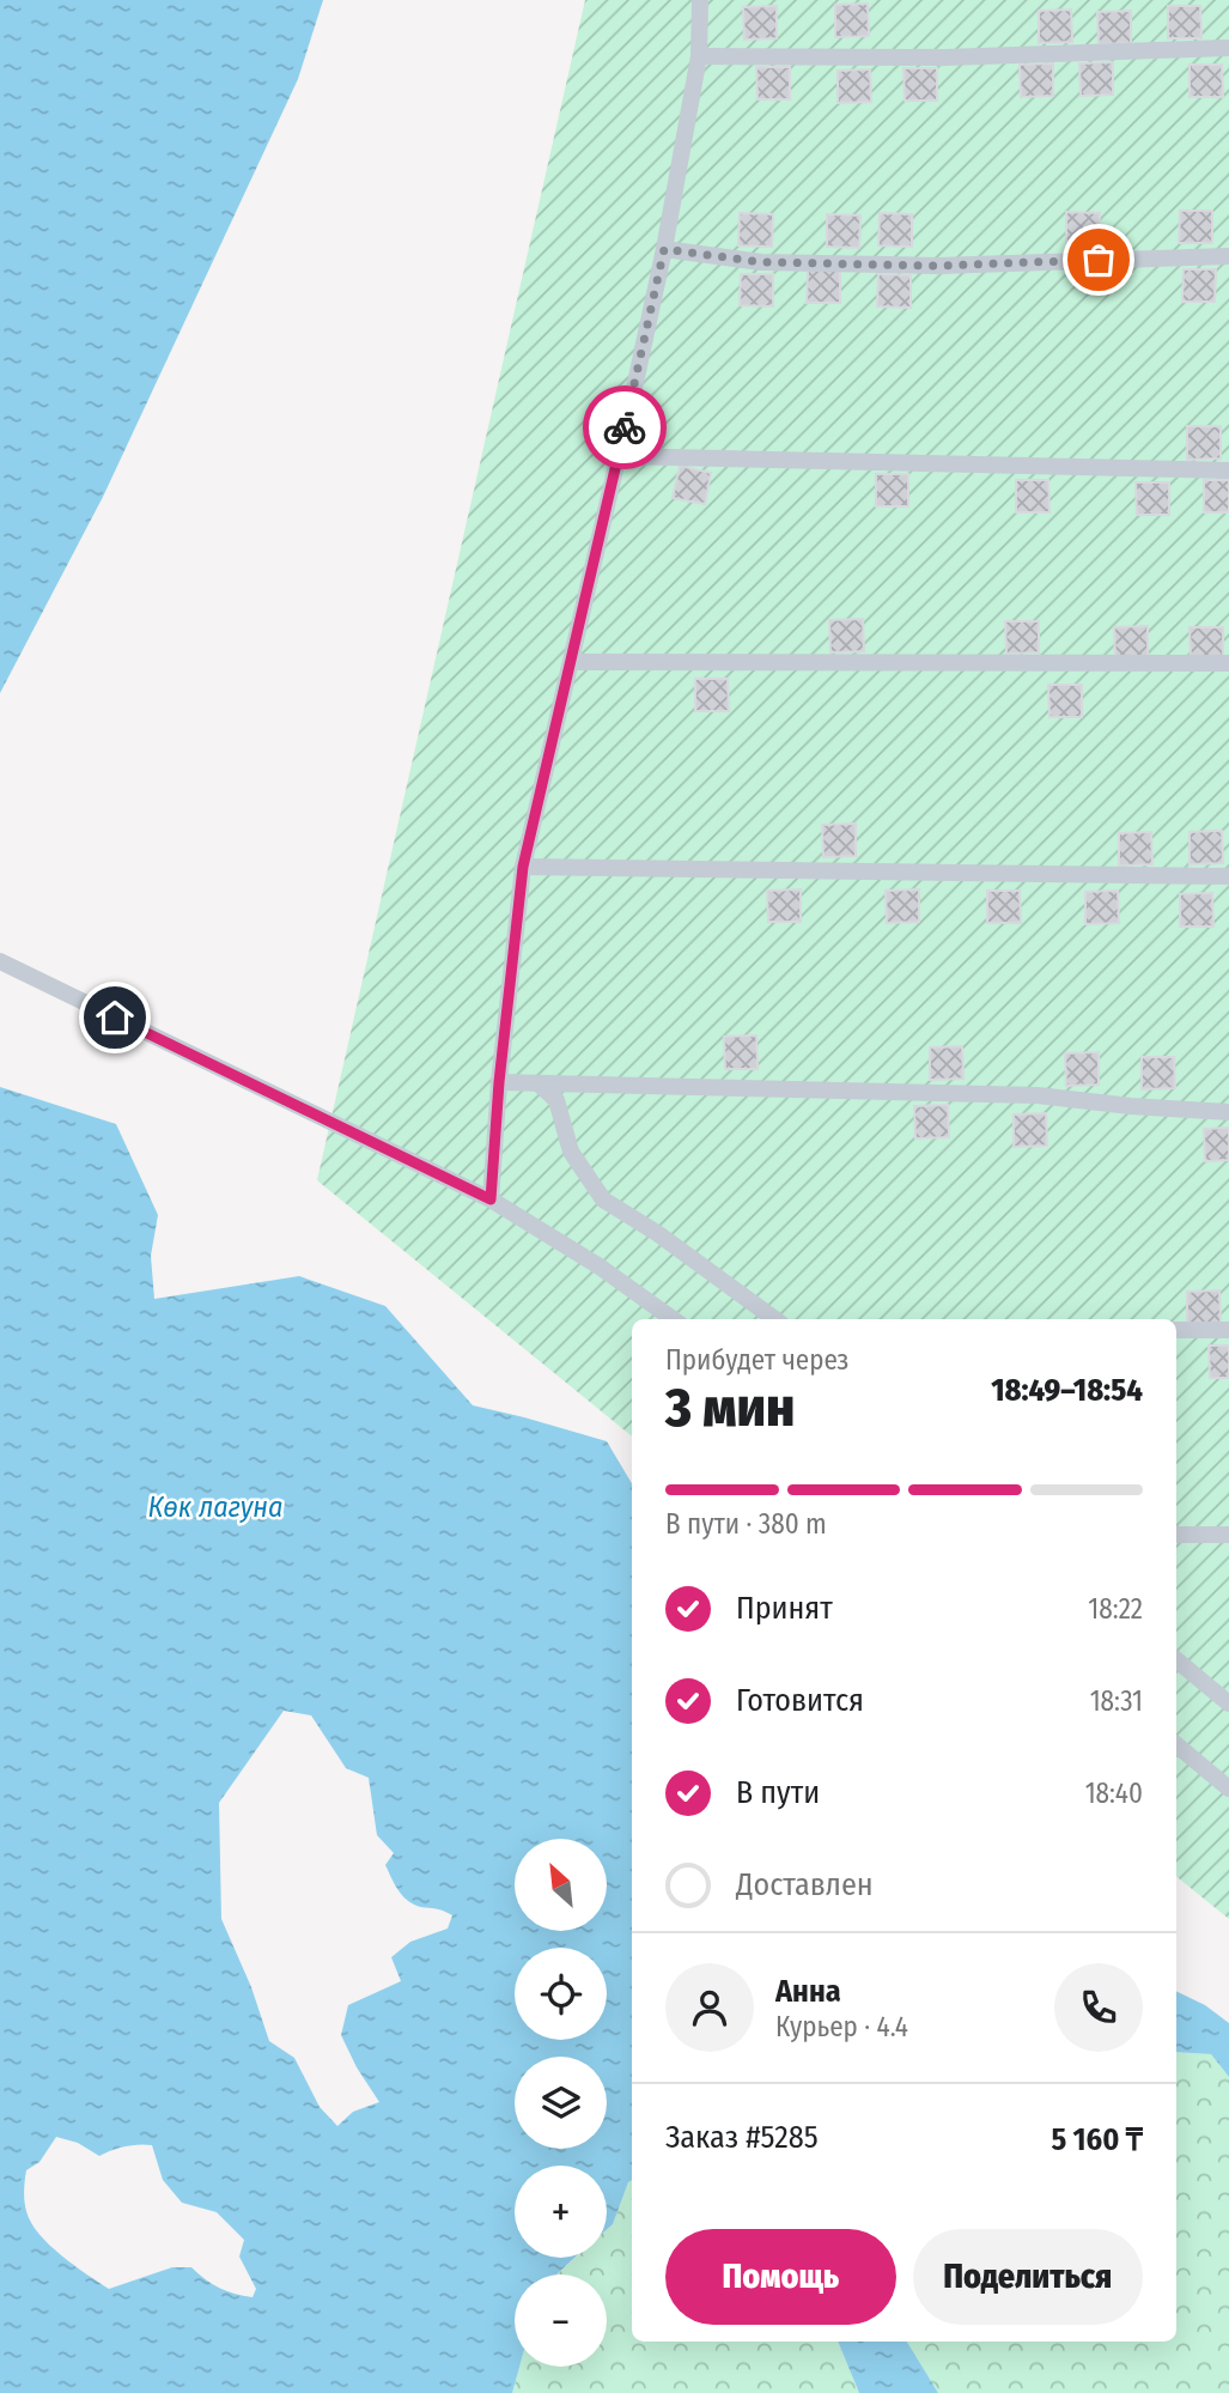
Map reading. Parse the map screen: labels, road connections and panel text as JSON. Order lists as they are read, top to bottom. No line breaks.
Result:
{"water":["Көк лагуна"],"north":"top left","page":{"heading":["3 мин","Прибудет через","18:49–18:54"],"panel":["Анна","Курьер · 4.4","Заказ #5285","5 160 ₸"],"bar":"В пути · 380 m","list":[["Принят","18:22"],["Готовится","18:31"],["В пути","18:40"],"Доставлен"],"map_buttons":["+","−"],"buttons":["Помощь","Поделиться"]}}
